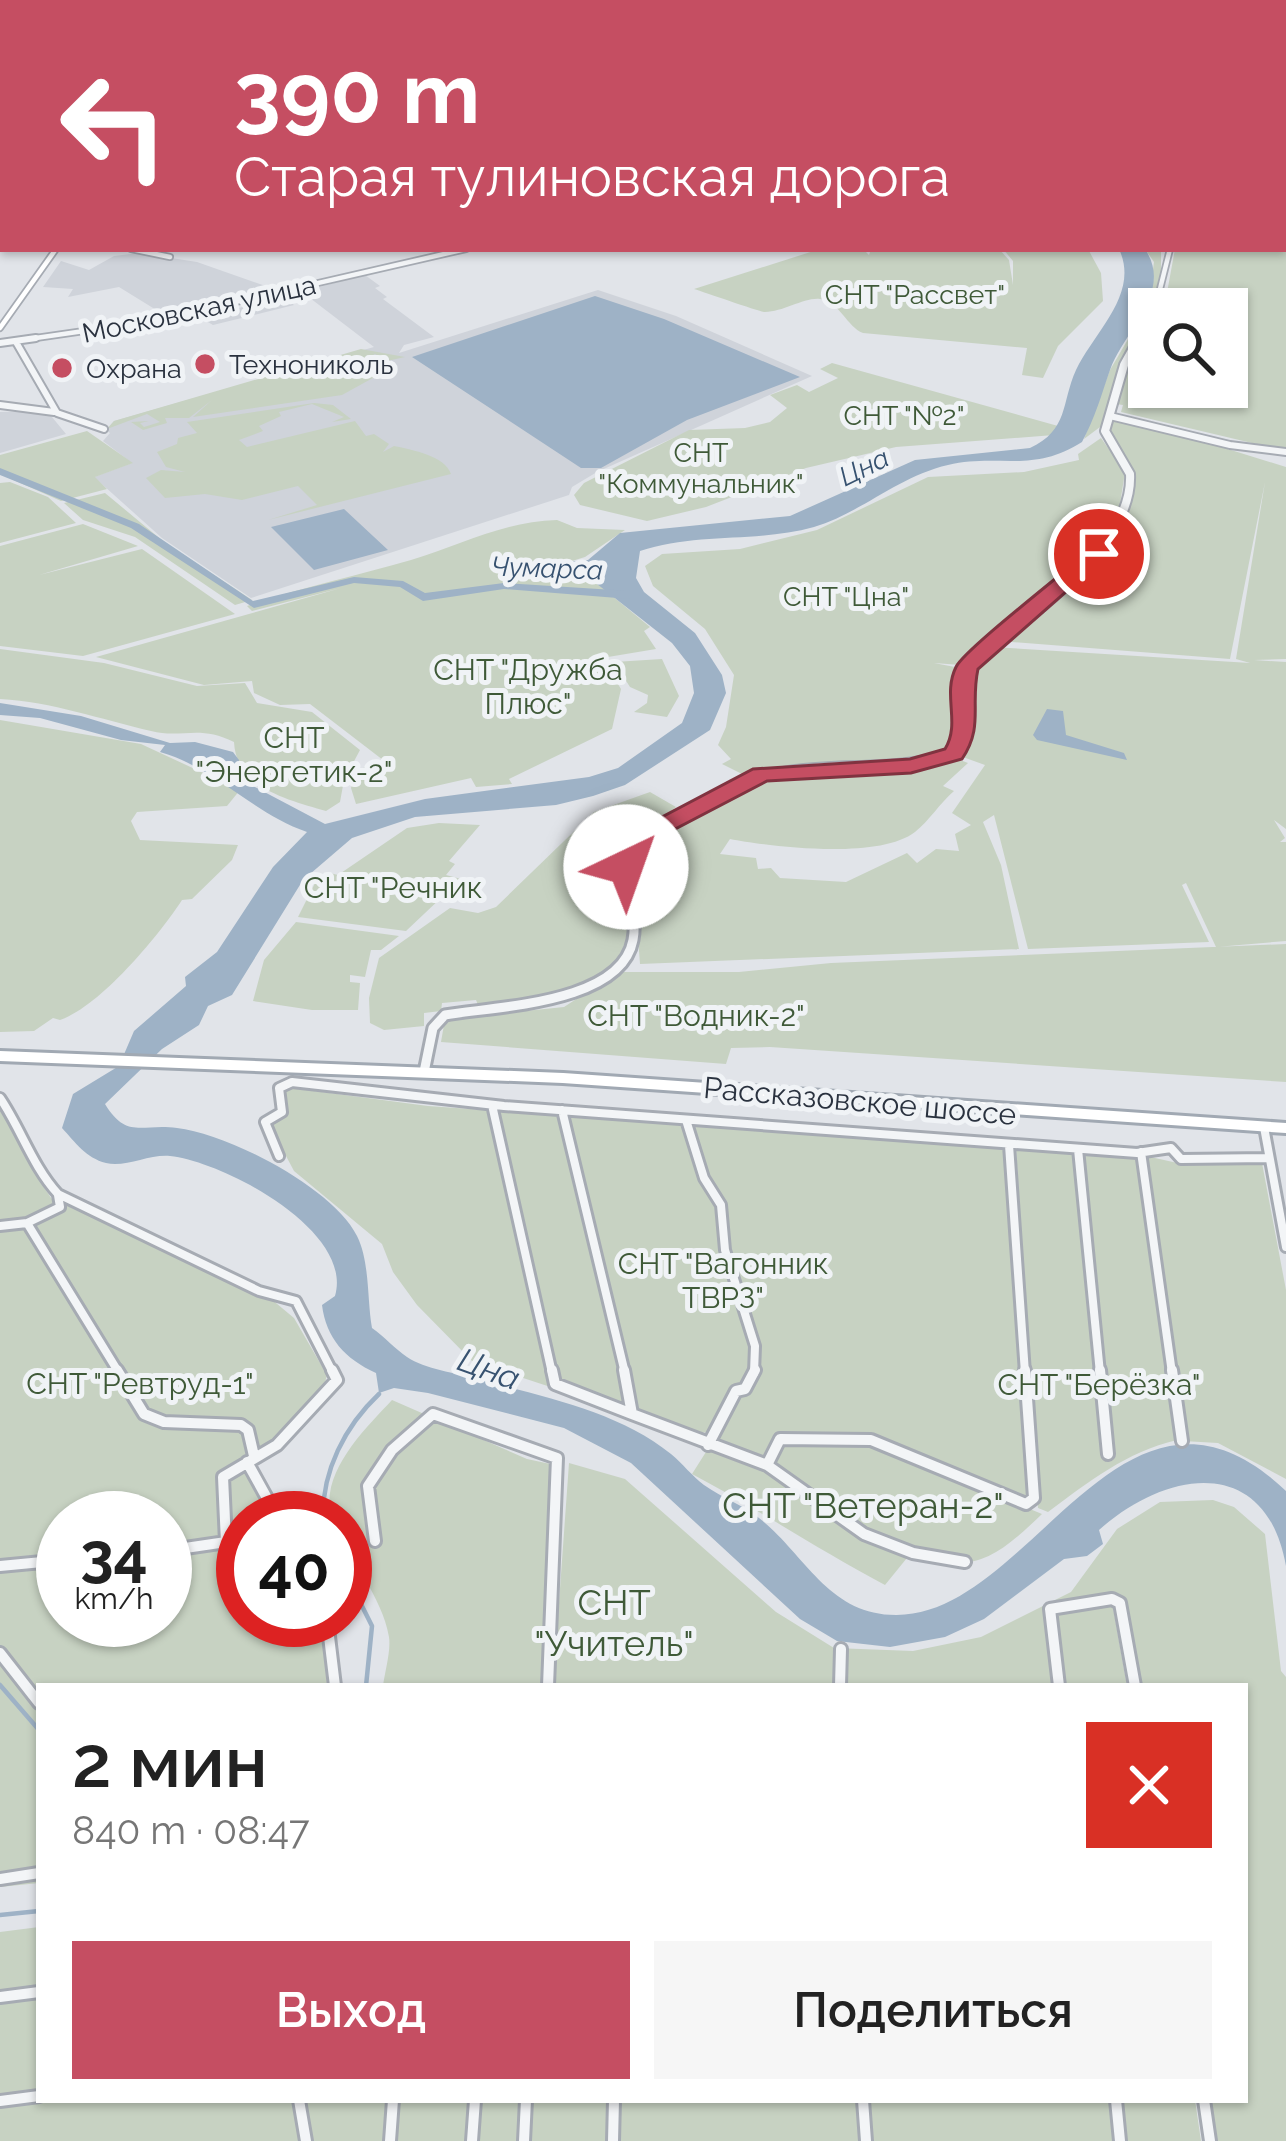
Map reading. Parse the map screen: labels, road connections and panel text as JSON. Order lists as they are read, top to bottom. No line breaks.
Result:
{"streets":{"main road":["Рассказовское шоссе"],"street":["Московская улица"]},"water":["Цна","Чумарса"],"parks":["СНТ \"Рассвет\"","СНТ \"№2\"","СНТ \"Коммунальник\"","СНТ \"Цна\"","СНТ \"Дружба Плюс\"","СНТ \"Энергетик-2\"","СНТ \"Речник","СНТ \"Водник-2\"","СНТ \"Вагонник ТВРЗ\"","СНТ \"Ревтруд-1\"","СНТ \"Берёзка\"","СНТ \"Ветеран-2\"","СНТ \"Учитель\""],"places":["Технониколь","Охрана"],"page":{"turn":["390 m","Старая тулиновская дорога"],"speed":"34 km/h","limit":"40","heading":["2 мин","840 m · 08:47"],"buttons":["Выход","Поделиться"]}}
